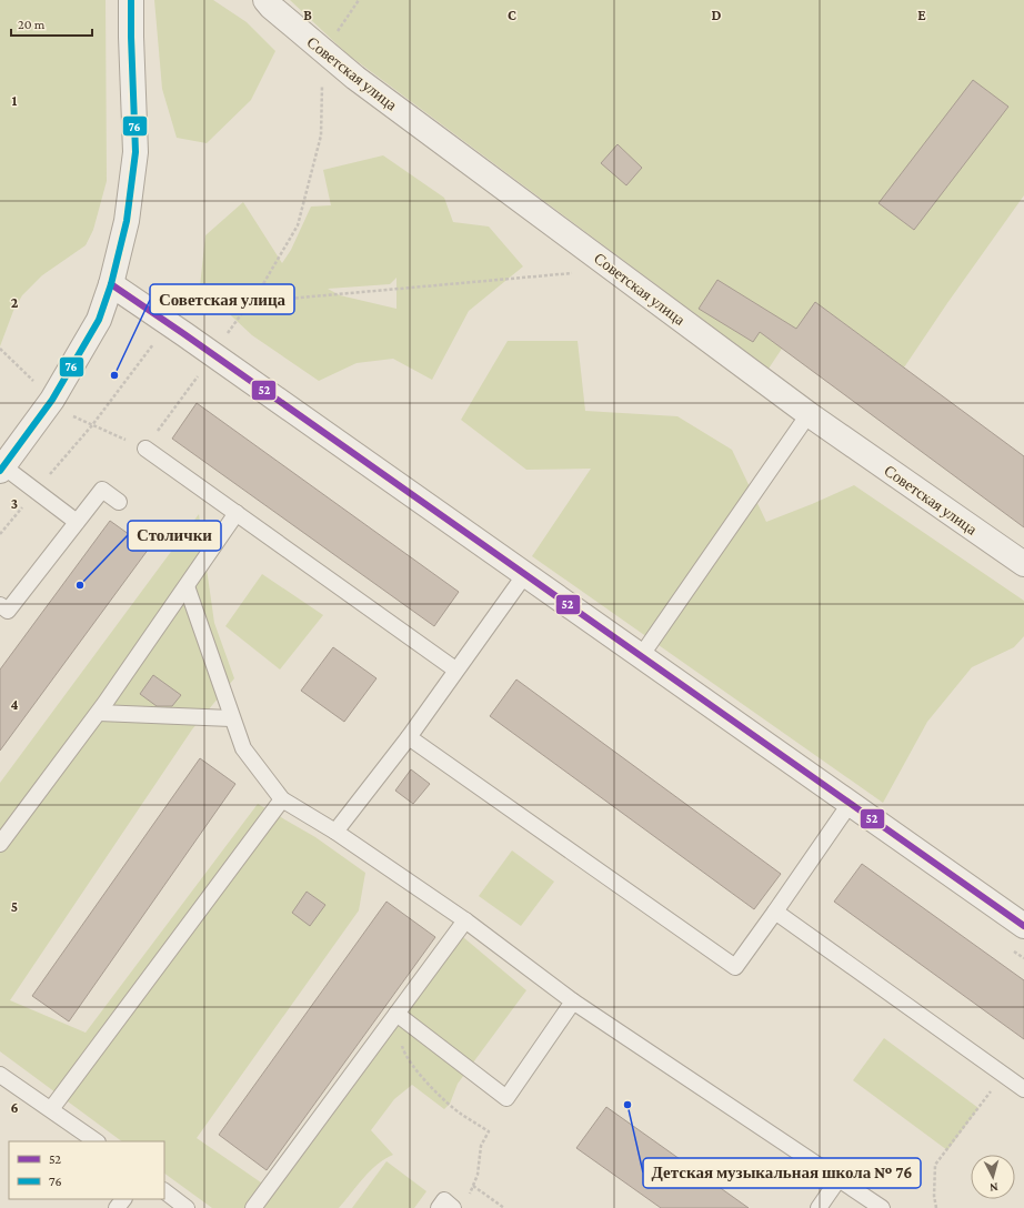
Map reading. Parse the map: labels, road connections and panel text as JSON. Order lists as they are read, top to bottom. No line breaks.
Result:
{"streets":{"street":["Советская улица"]},"places":["Советская улица","Столички","Детская музыкальная школа № 76"],"lines":["transit line 76","transit line 52"],"legend":["52","76"],"scale_bar":"20 m","north":"bottom","grid":{"columns":["B","C","D","E"],"rows":["1","2","3","4","5","6"]}}
